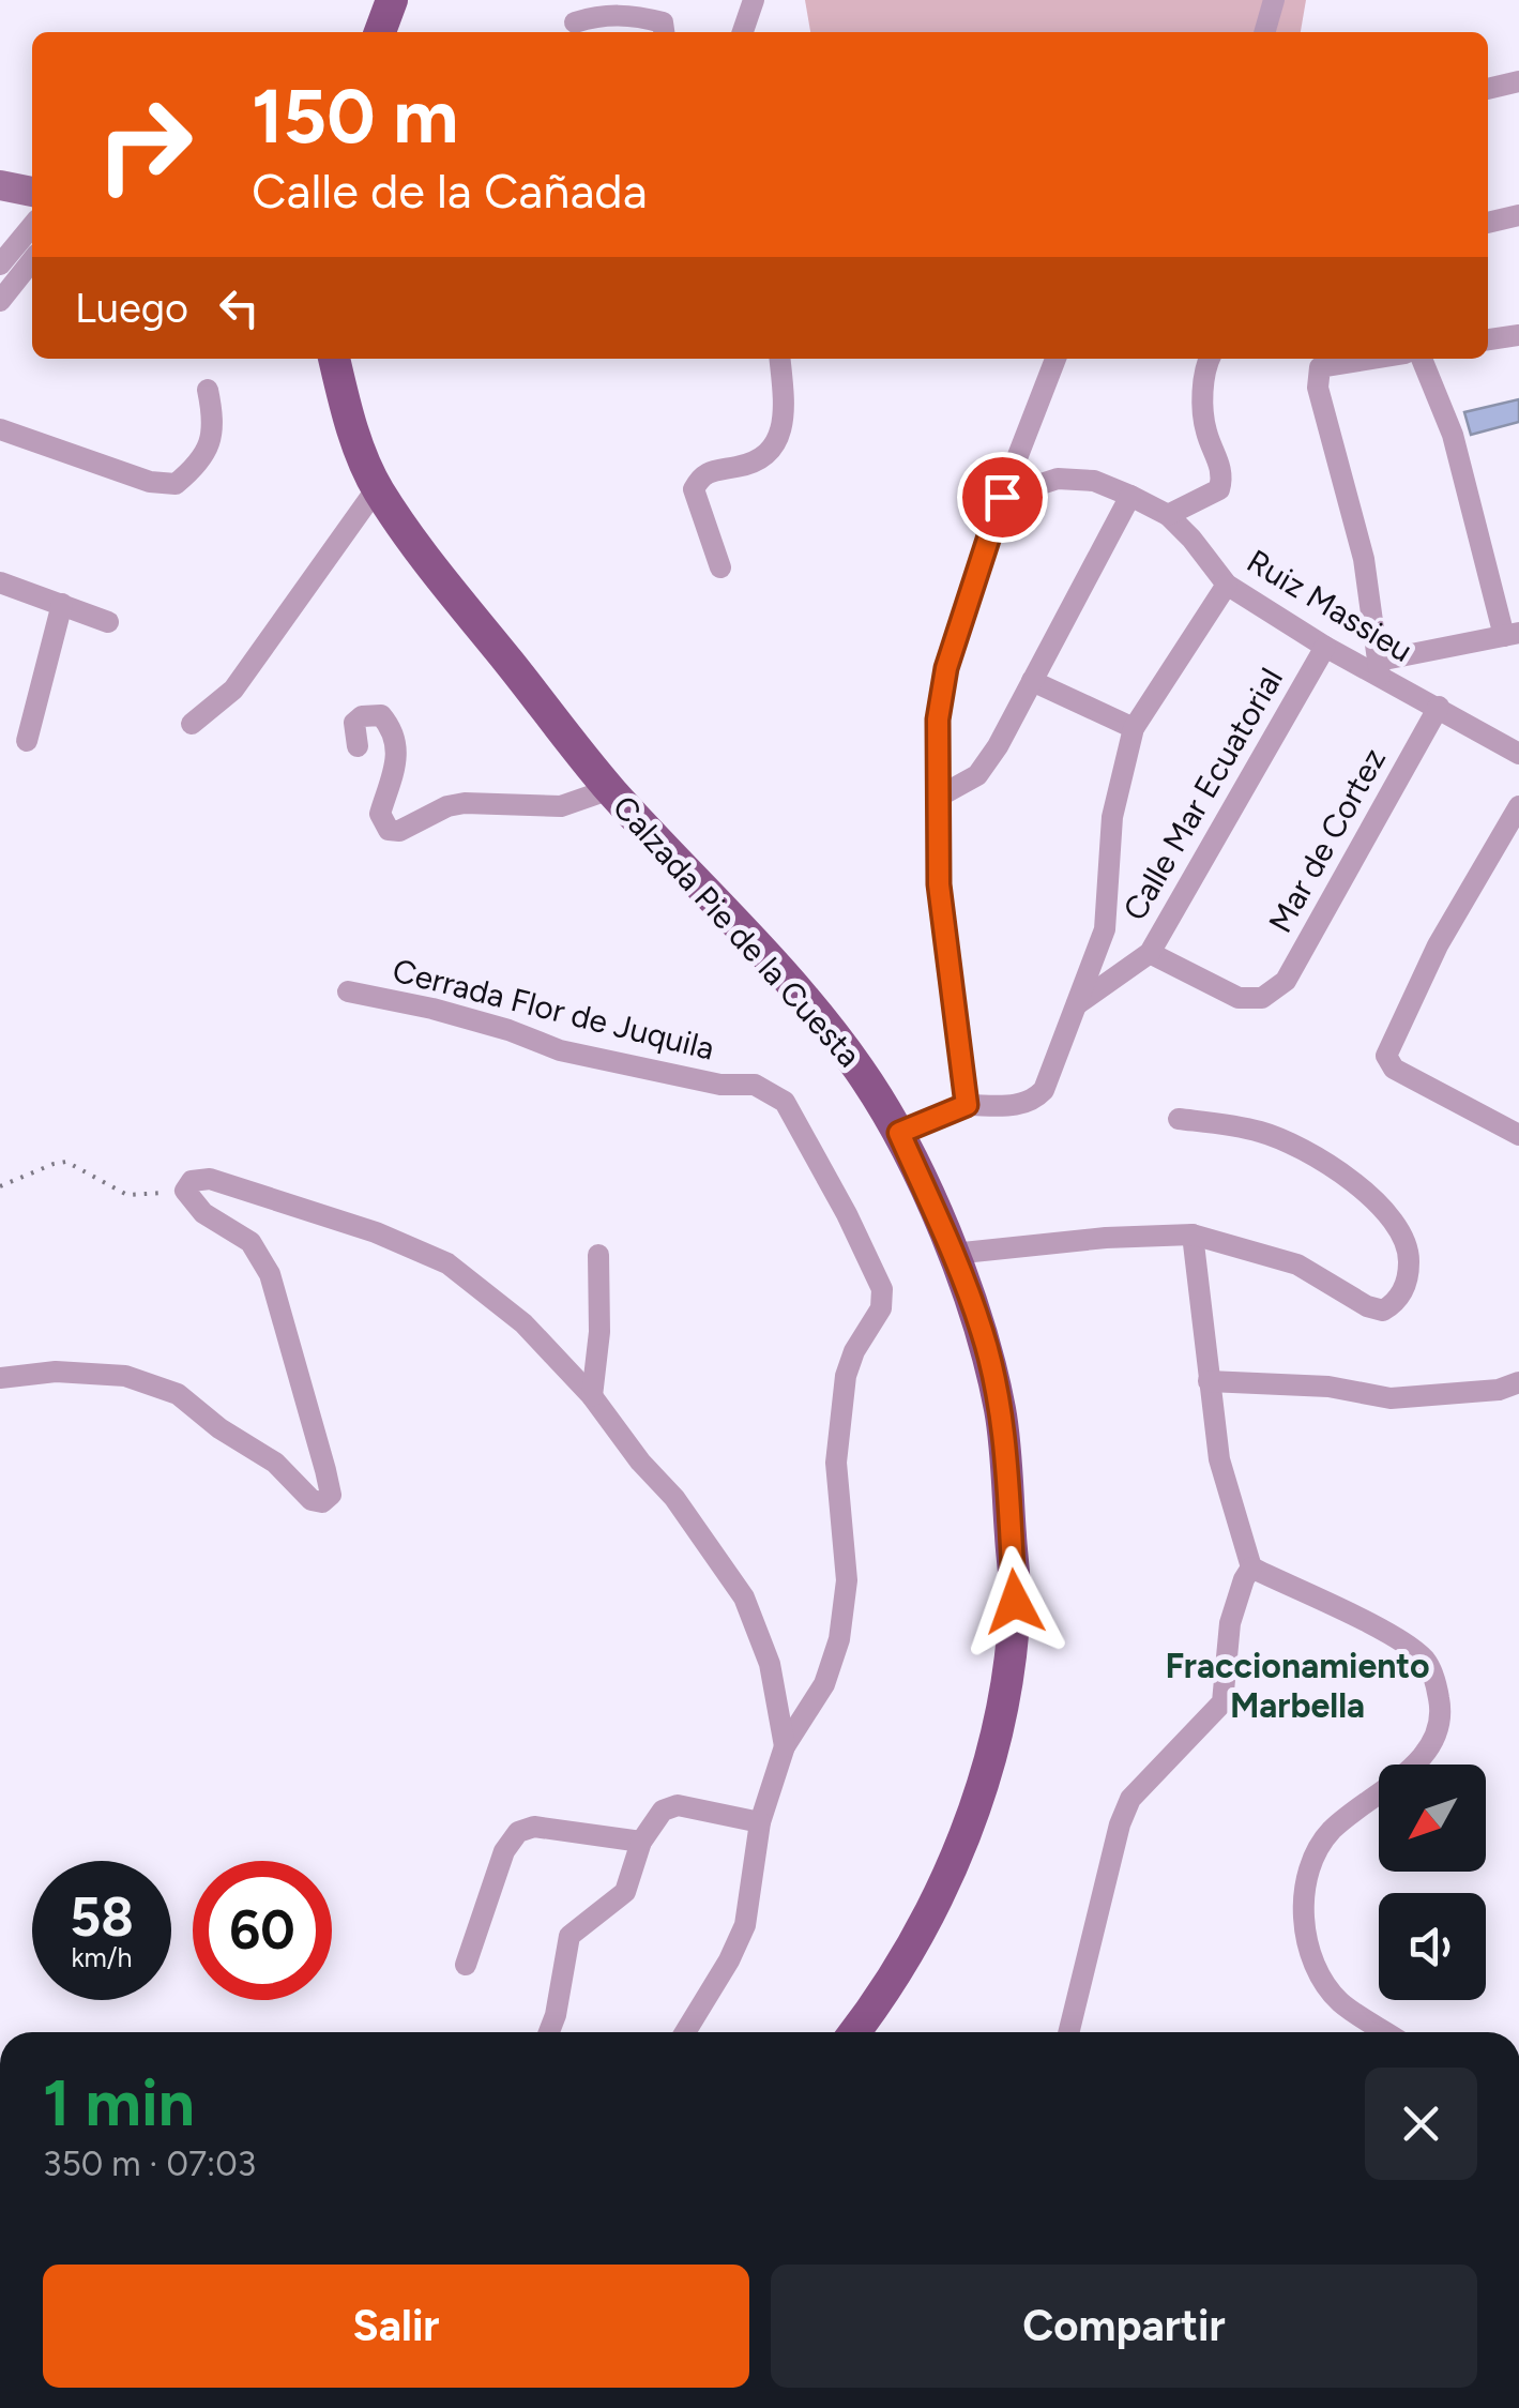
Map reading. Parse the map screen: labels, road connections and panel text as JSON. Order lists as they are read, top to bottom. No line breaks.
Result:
{"streets":{"main road":["Calzada Pie de la Cuesta"],"street":["Ruiz Massieu","Calle Mar Ecuatorial","Mar de Cortez","Cerrada Flor de Juquila"]},"crossings":[["Ruiz Massieu","Calle Mar Ecuatorial"],["Ruiz Massieu","Mar de Cortez"],["Calle Mar Ecuatorial","Mar de Cortez"]],"districts":["Fraccionamiento Marbella"],"north":"bottom left","page":{"turn":["150 m","Calle de la Cañada"],"then":"Luego","speed":"58 km/h","limit":"60","heading":["1 min","350 m · 07:03"],"buttons":["Salir","Compartir"]}}
